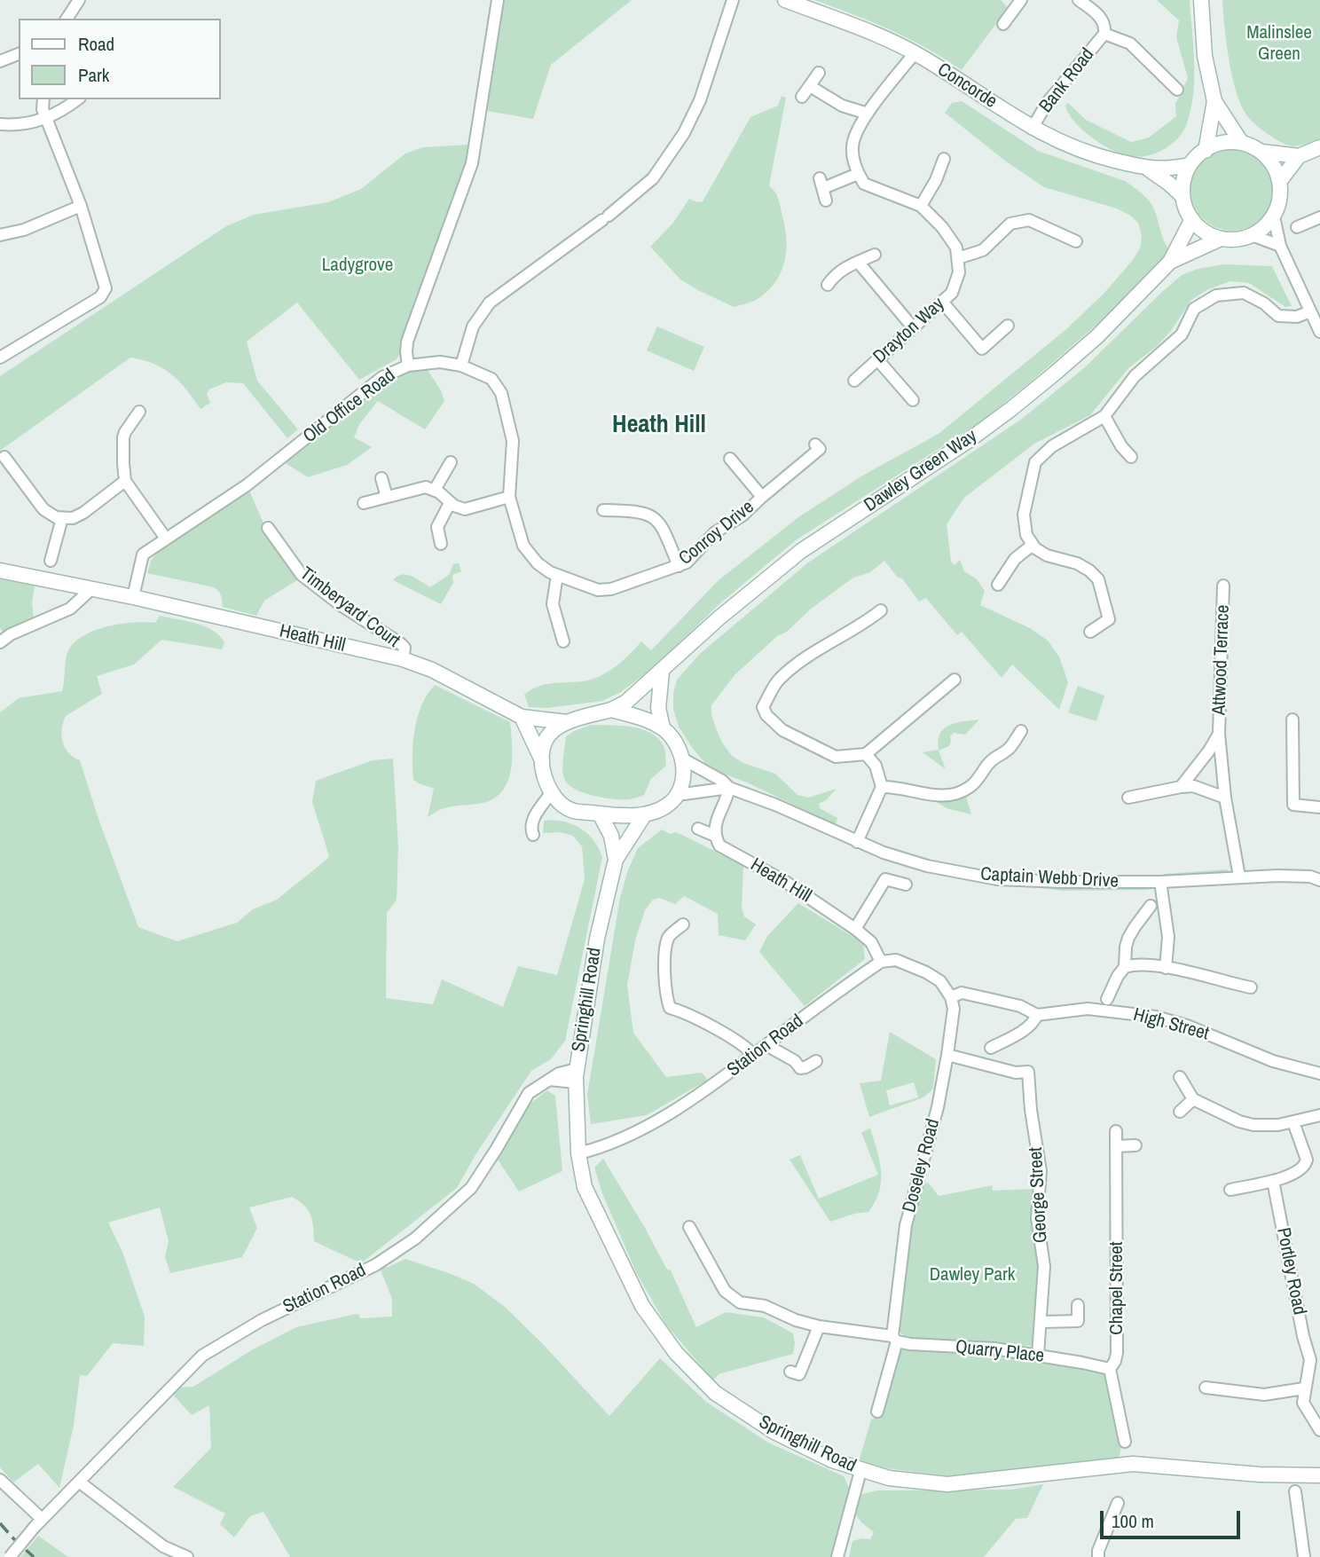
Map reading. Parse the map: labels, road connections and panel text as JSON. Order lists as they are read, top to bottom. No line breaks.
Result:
{"streets":{"main road":["Concorde","Dawley Green Way","Heath Hill","Springhill Road"],"street":["Bank Road","Drayton Way","Old Office Road","Conroy Drive","Timberyard Court","Attwood Terrace","Captain Webb Drive","High Street","Station Road","Doseley Road","George Street","Portley Road","Chapel Street","Quarry Place"]},"crossings":[["Bank Road","Concorde"],["Concorde","Dawley Green Way"],["Old Office Road","Conroy Drive"],["Old Office Road","Heath Hill"],["Dawley Green Way","Heath Hill"],["Dawley Green Way","Captain Webb Drive"],["Dawley Green Way","Springhill Road"],["Timberyard Court","Heath Hill"],["Heath Hill","Captain Webb Drive"],["Heath Hill","Springhill Road"],["Heath Hill","Station Road"],["Attwood Terrace","Captain Webb Drive"],["Captain Webb Drive","Springhill Road"],["Springhill Road","Station Road"],["Doseley Road","George Street"],["Doseley Road","Quarry Place"],["George Street","Quarry Place"],["Chapel Street","Quarry Place"]],"districts":["Heath Hill"],"parks":["Malinslee Green","Ladygrove","Dawley Park"],"legend":["Road","Park"],"scale_bar":"100 m"}
